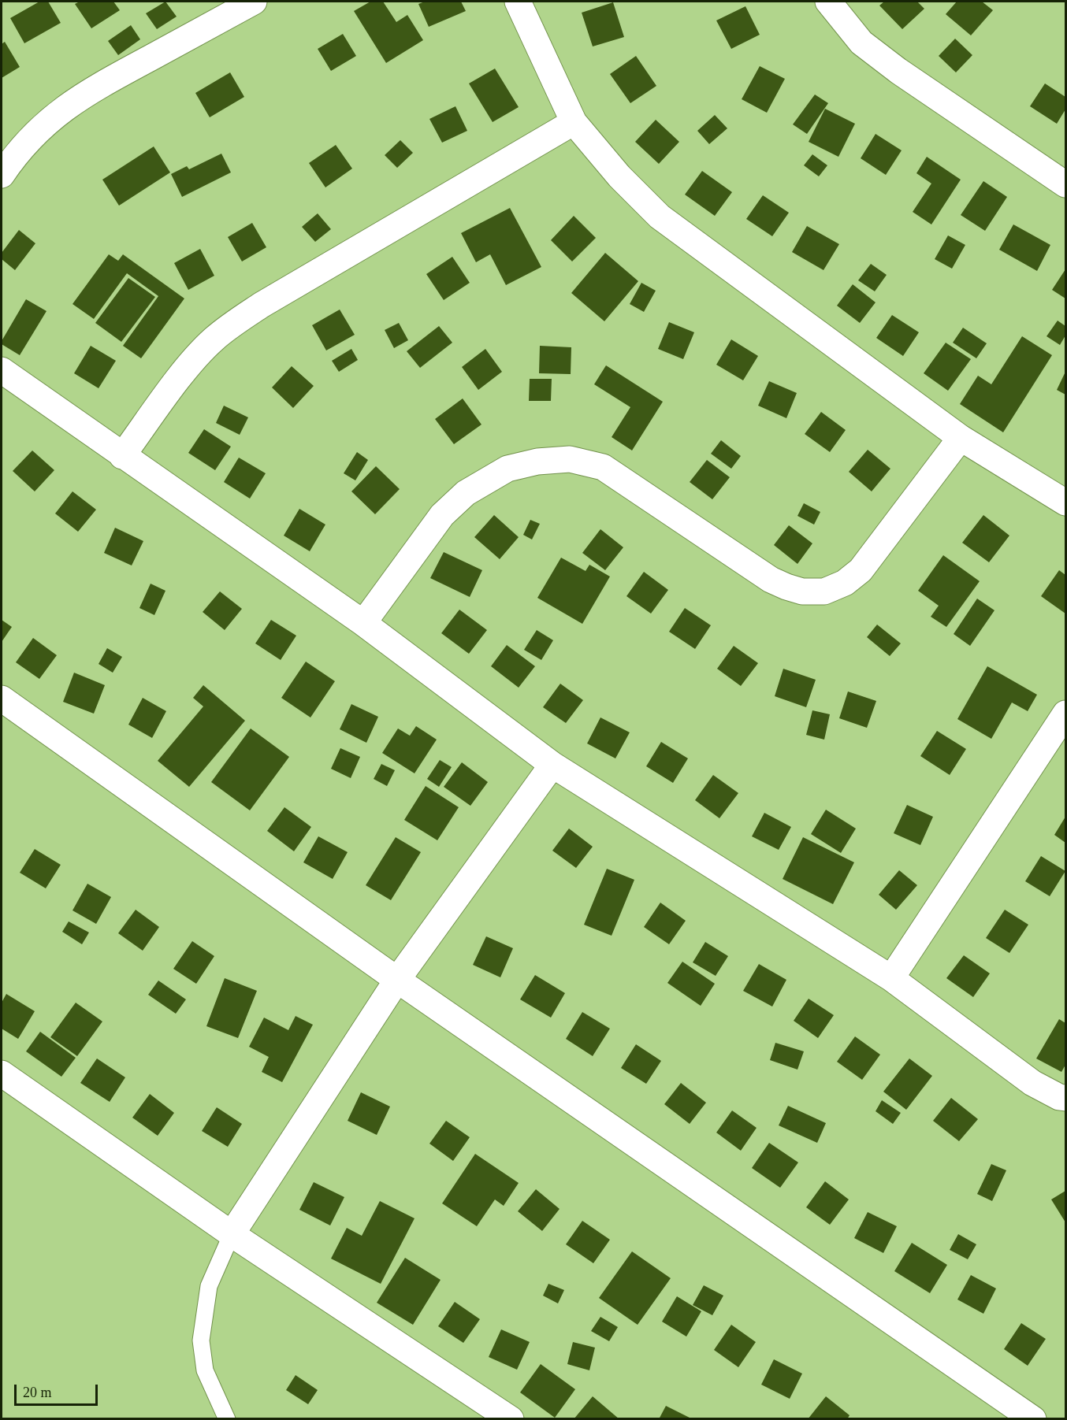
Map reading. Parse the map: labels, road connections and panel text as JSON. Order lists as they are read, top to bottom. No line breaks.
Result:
{"scale_bar":"20 m"}
